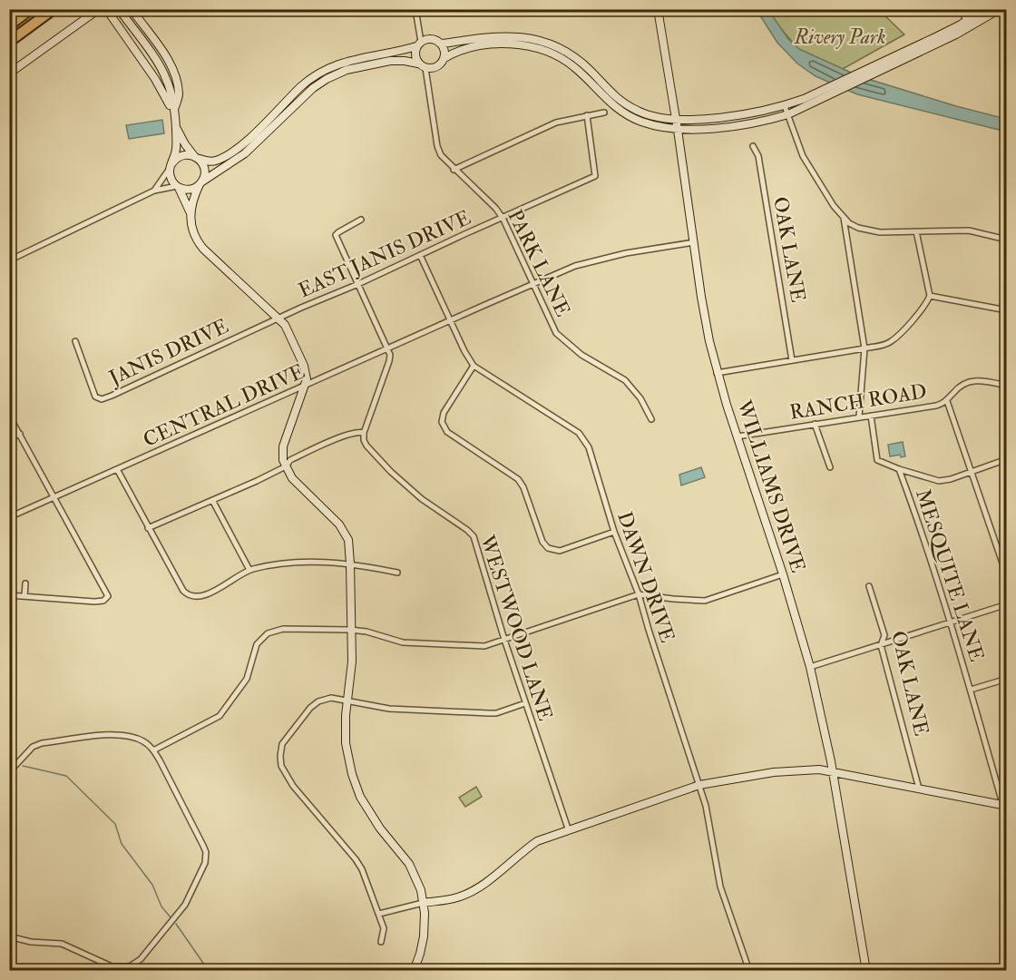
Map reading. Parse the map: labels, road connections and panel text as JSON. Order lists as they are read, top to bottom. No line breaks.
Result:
{"streets":{"street":["OAK LANE","EAST JANIS DRIVE","PARK LANE","JANIS DRIVE","RANCH ROAD","CENTRAL DRIVE","WILLIAMS DRIVE","MESQUITE LANE","DAWN DRIVE","WESTWOOD LANE"]},"crossings":[["EAST JANIS DRIVE","PARK LANE"],["EAST JANIS DRIVE","JANIS DRIVE"],["EAST JANIS DRIVE","DAWN DRIVE"],["PARK LANE","CENTRAL DRIVE"],["RANCH ROAD","WILLIAMS DRIVE"],["RANCH ROAD","MESQUITE LANE"],["CENTRAL DRIVE","WILLIAMS DRIVE"],["CENTRAL DRIVE","DAWN DRIVE"]],"parks":["Rivery Park"]}
